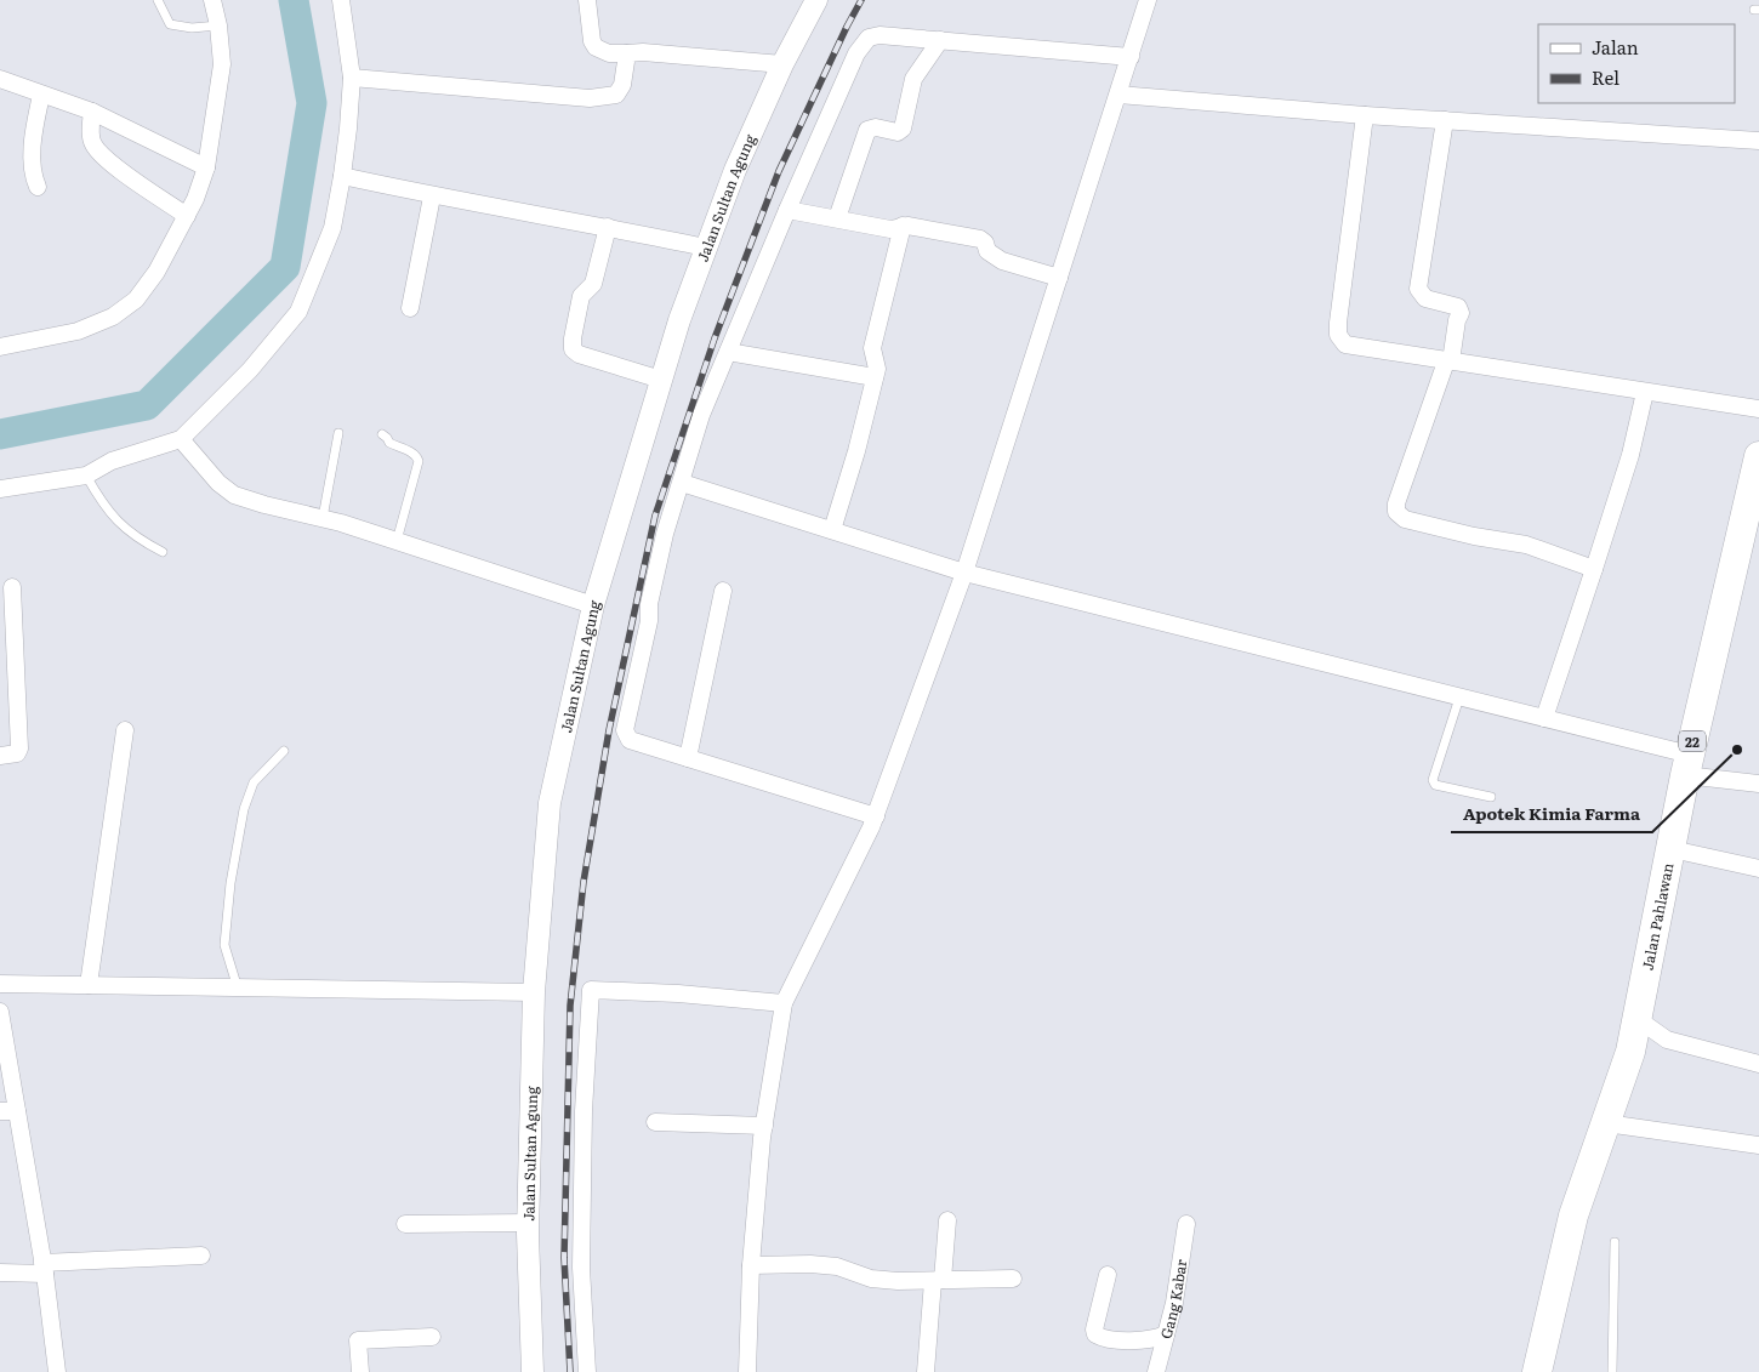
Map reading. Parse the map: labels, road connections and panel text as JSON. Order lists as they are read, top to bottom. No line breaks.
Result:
{"streets":{"highway":["22","Jalan Pahlawan"],"street":["Jalan Sultan Agung","Gang Kabar"]},"places":["Apotek Kimia Farma"],"legend":["Jalan","Rel"]}
